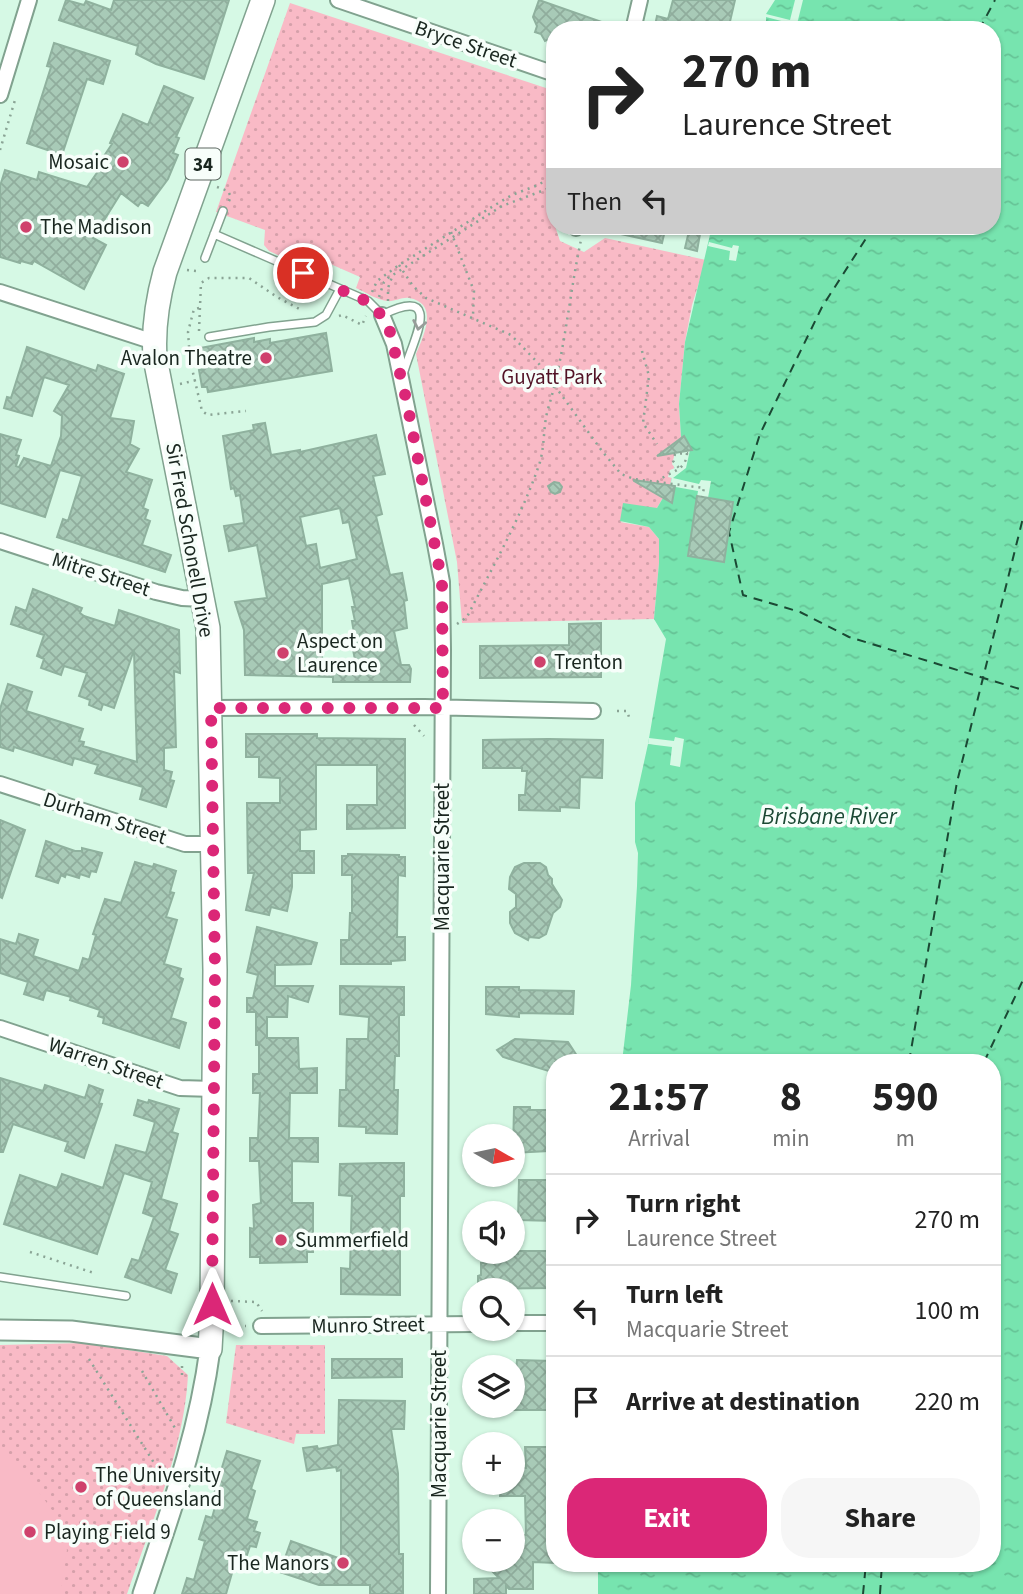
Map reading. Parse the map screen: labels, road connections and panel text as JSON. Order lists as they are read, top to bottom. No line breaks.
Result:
{"streets":{"main road":["34","Sir Fred Schonell Drive"],"street":["Bryce Street","Mitre Street","Durham Street","Macquarie Street","Warren Street","Munro Street"]},"crossings":[["Sir Fred Schonell Drive","Mitre Street"],["Sir Fred Schonell Drive","Durham Street"],["Sir Fred Schonell Drive","Warren Street"],["Macquarie Street","Munro Street"]],"water":["Brisbane River"],"parks":["Guyatt Park"],"places":["Mosaic","The Madison","Avalon Theatre","Aspect on Laurence","Trenton","Summerfield","The University of Queensland","Playing Field 9","The Manors"],"north":"right","page":{"turn":["270 m","Laurence Street"],"then":"Then","eta":["21:57","Arrival","8","min","590","m"],"map_buttons":["+","−"],"list":[{"name":"Turn right","note":"Laurence Street","value":"270 m"},{"name":"Turn left","note":"Macquarie Street","value":"100 m"},{"name":"Arrive at destination","value":"220 m"}],"buttons":["Exit","Share"]}}
